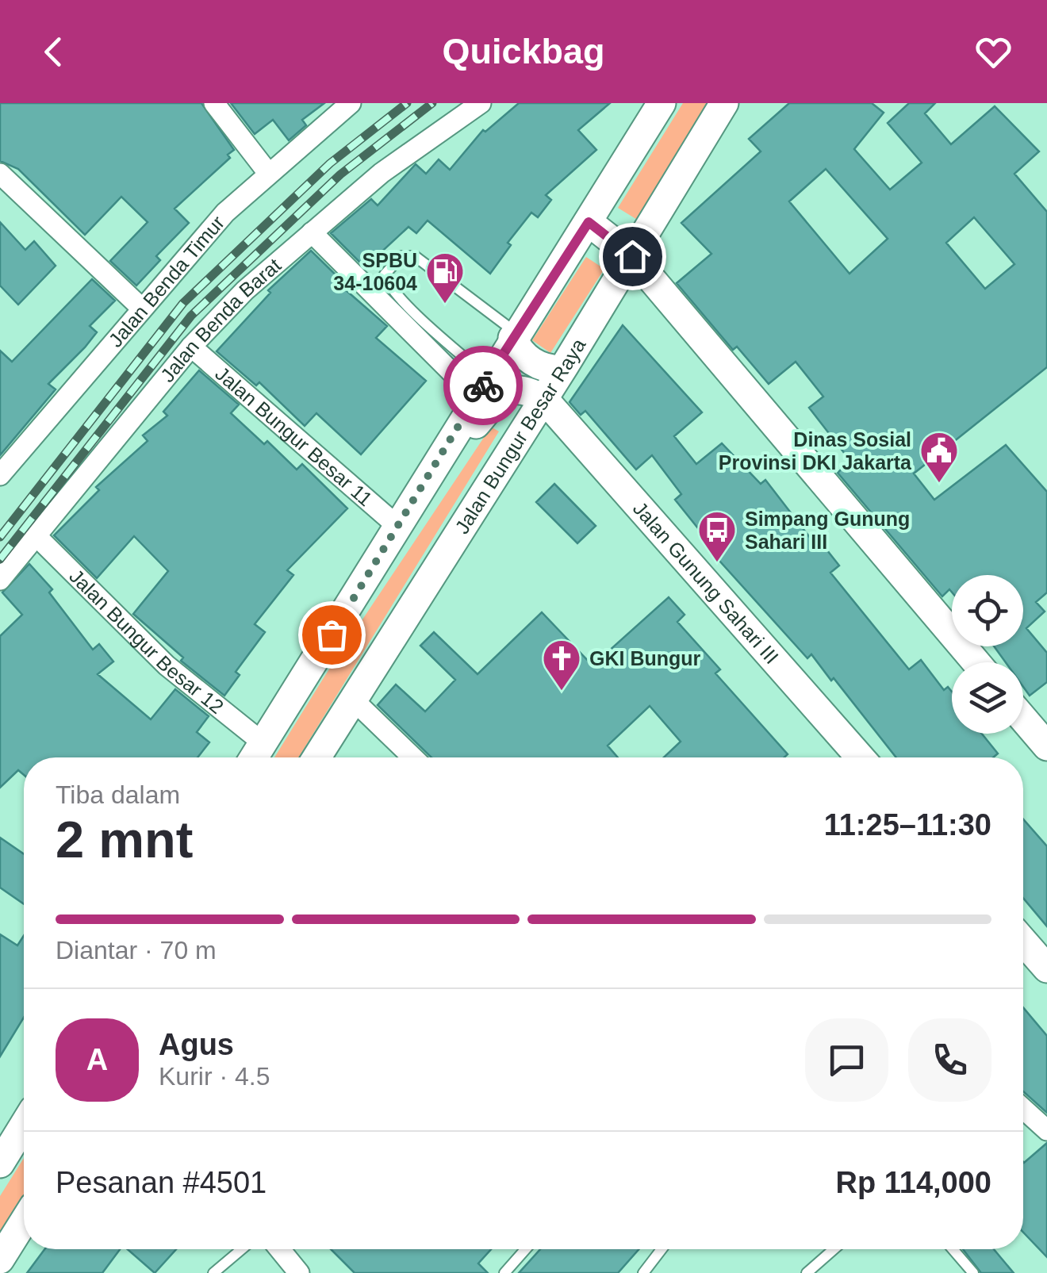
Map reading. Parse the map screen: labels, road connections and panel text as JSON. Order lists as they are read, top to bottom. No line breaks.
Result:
{"streets":{"main road":["Jalan Bungur Besar Raya","Jalan Gunung Sahari III"],"street":["Jalan Benda Timur","Jalan Benda Barat","Jalan Bungur Besar 11","Jalan Bungur Besar 12"]},"crossings":[["Jalan Benda Barat","Jalan Bungur Besar 11"],["Jalan Benda Barat","Jalan Bungur Besar 12"],["Jalan Bungur Besar Raya","Jalan Gunung Sahari III"]],"places":{"fuel station":["SPBU 34-10604"],"public building":["Dinas Sosial Provinsi DKI Jakarta"],"bus stop":["Simpang Gunung Sahari III"],"church":["GKI Bungur"]},"page":{"header":"Quickbag","heading":["2 mnt","Tiba dalam","11:25–11:30"],"panel":["Agus","Kurir · 4.5","Pesanan #4501","Rp 114,000"],"bar":"Diantar · 70 m","round":"A"}}
